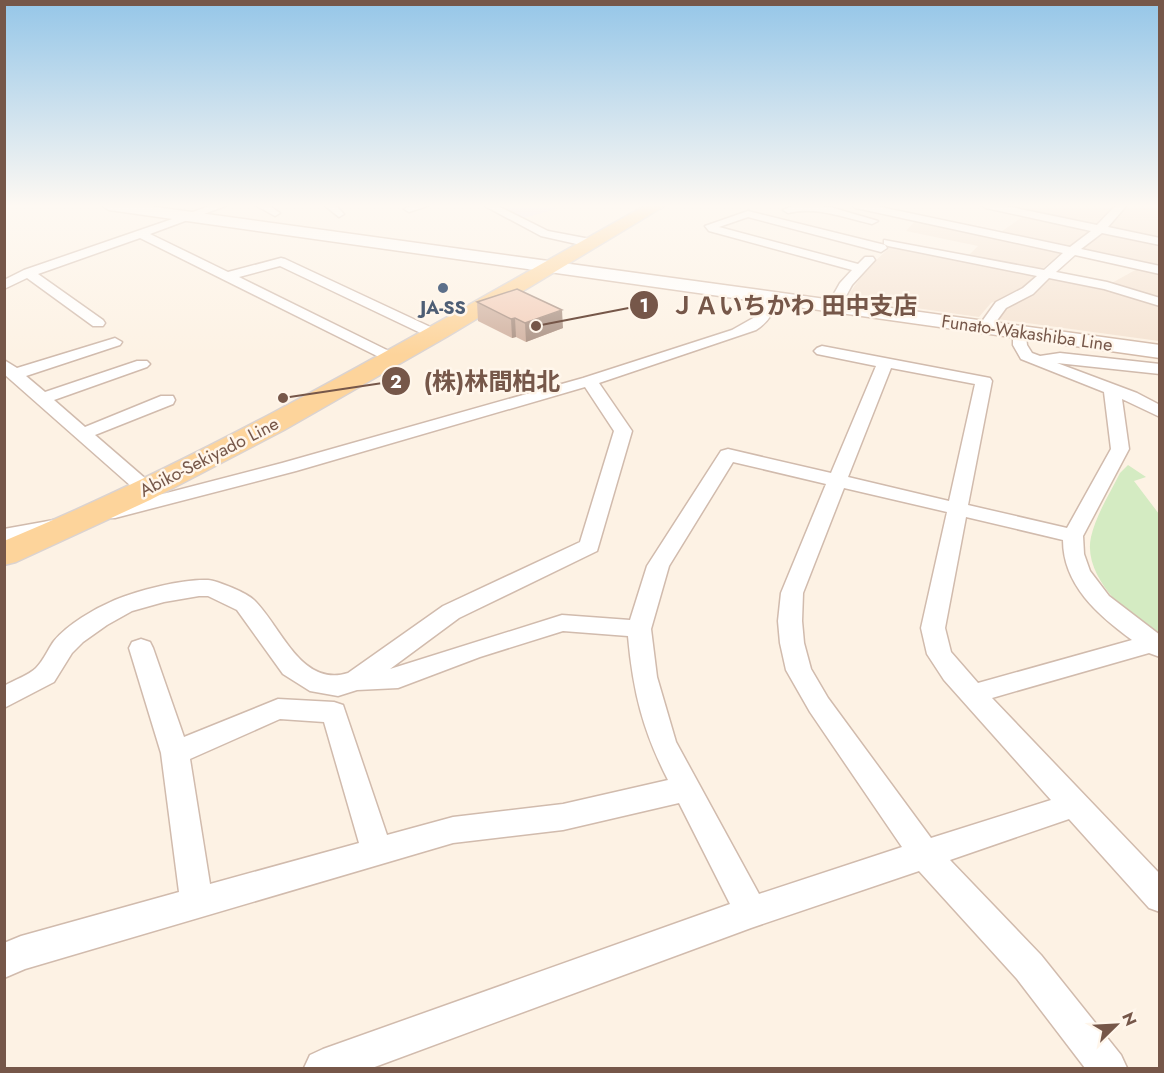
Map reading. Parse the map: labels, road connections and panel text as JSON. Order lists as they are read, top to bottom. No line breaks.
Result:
{"streets":{"main road":["Abiko-Sekiyado Line"],"street":["Funato-Wakashiba Line"]},"crossings":[["Funato-Wakashiba Line","Abiko-Sekiyado Line"]],"places":["JA-SS","ＪＡいちかわ 田中支店","(株)林間柏北"],"north":"top right"}
